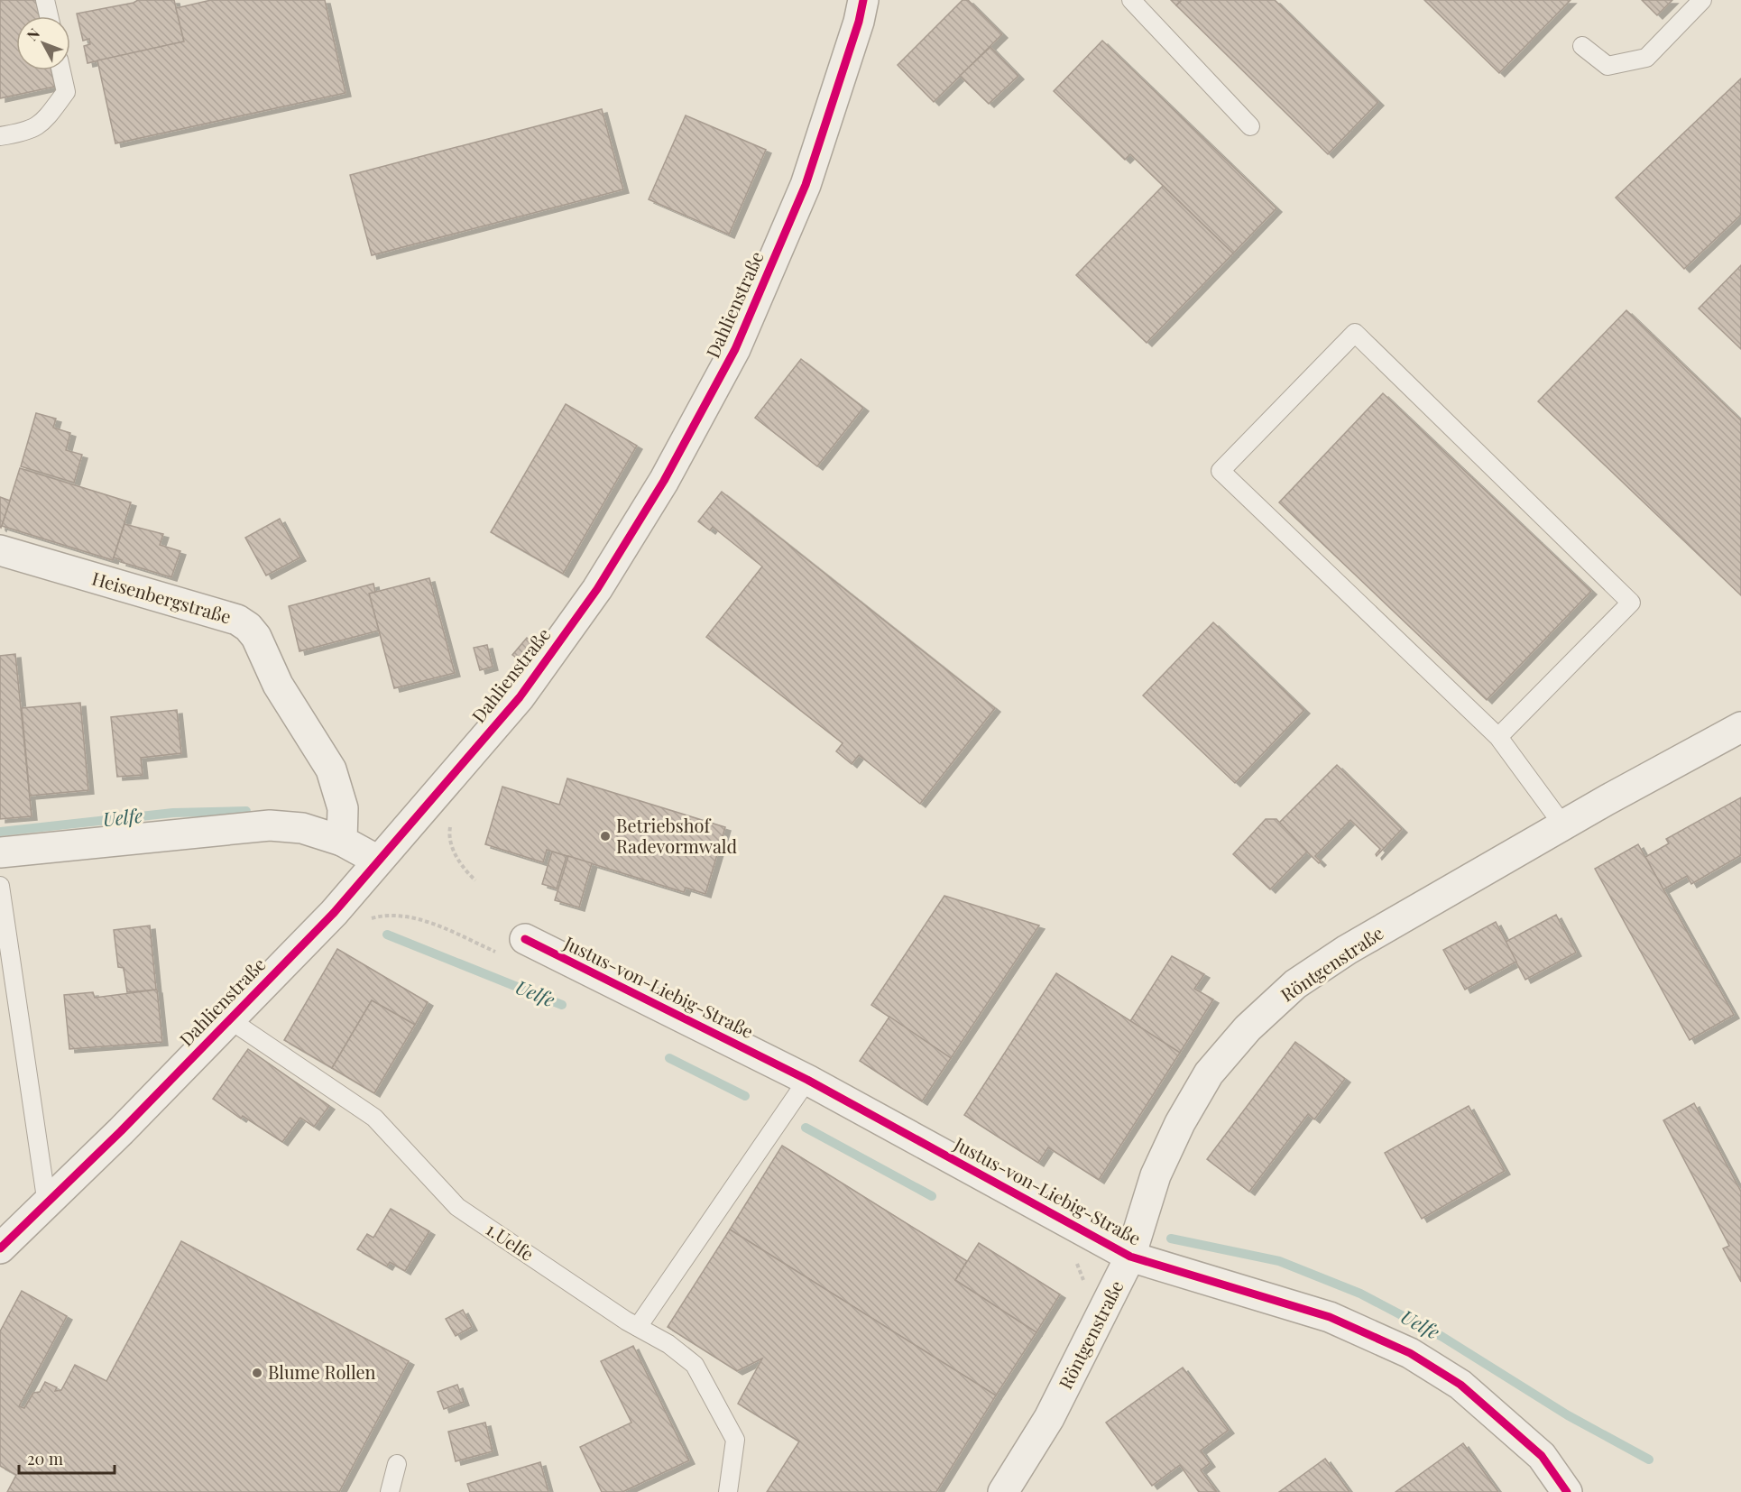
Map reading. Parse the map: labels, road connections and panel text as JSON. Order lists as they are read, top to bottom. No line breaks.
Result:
{"streets":{"street":["Dahlienstraße","Heisenbergstraße","Röntgenstraße","Justus-von-Liebig-Straße"],"lane":["1.Uelfe"]},"crossings":[["Dahlienstraße","1.Uelfe"],["Röntgenstraße","Justus-von-Liebig-Straße"]],"water":["Uelfe"],"places":["Betriebshof Radevormwald","Blume Rollen"],"scale_bar":"20 m","north":"top left"}
